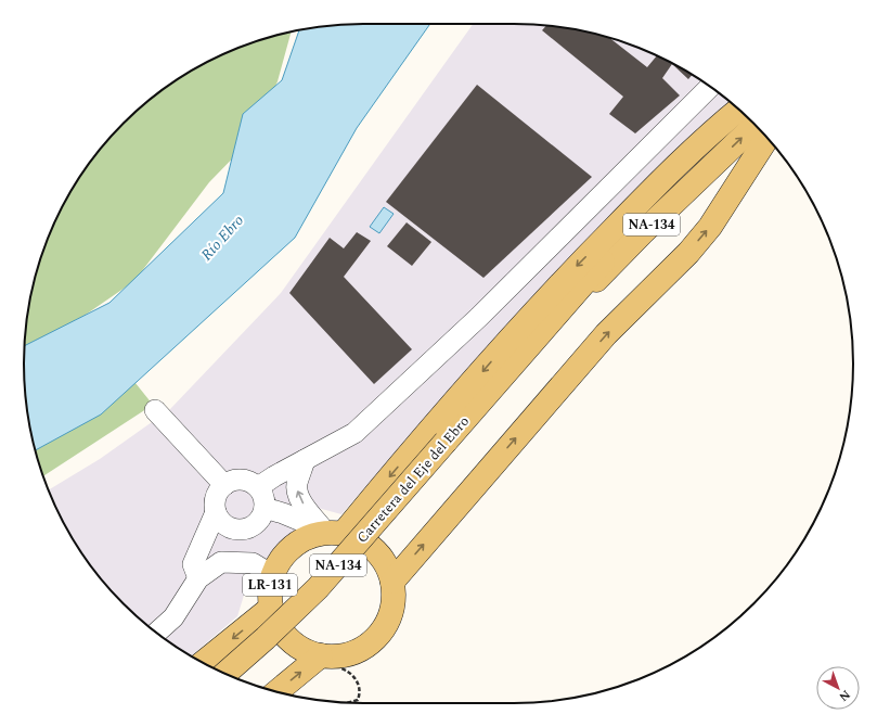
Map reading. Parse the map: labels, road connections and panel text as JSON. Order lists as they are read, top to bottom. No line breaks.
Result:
{"streets":{"main road":["NA-134","Carretera del Eje del Ebro","LR-131"]},"water":["Río Ebro"],"north":"bottom right"}
